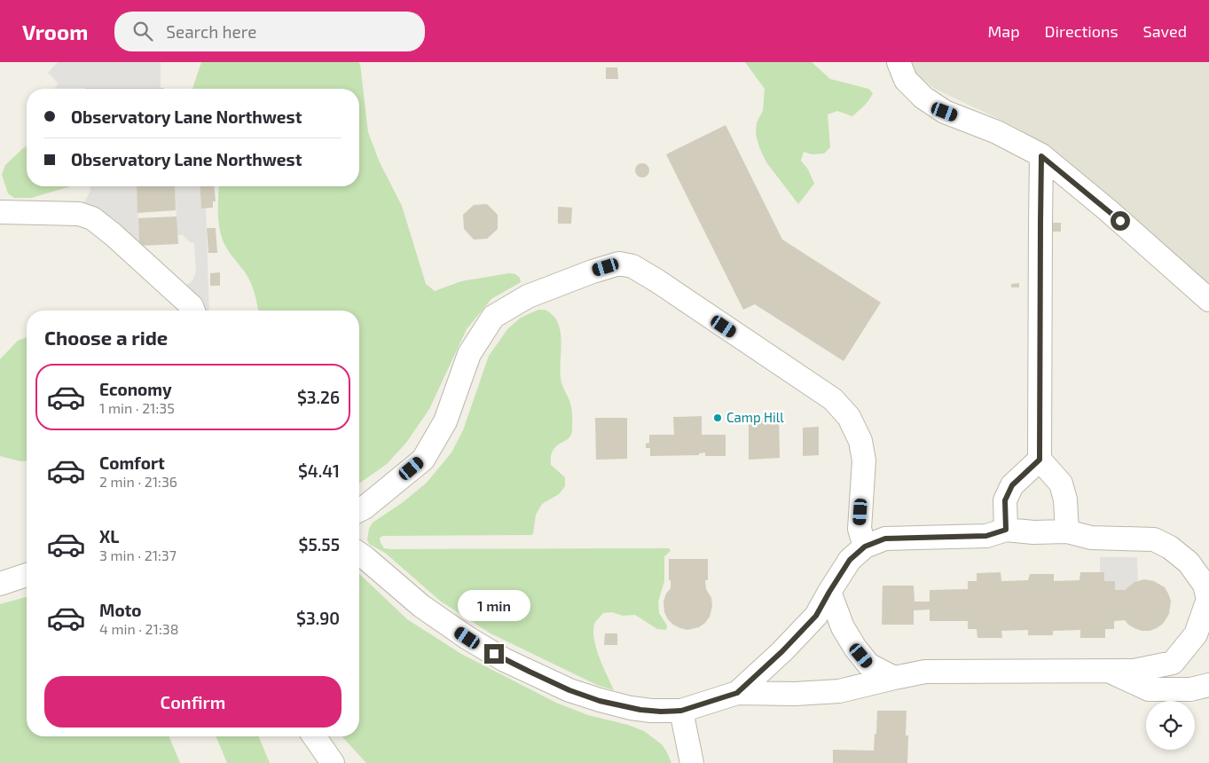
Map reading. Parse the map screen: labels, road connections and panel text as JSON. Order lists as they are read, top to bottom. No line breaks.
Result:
{"places":["Camp Hill"],"page":{"header":"Vroom","search":"Search here","nav":["Map","Directions","Saved"],"banner":["Observatory Lane Northwest","Observatory Lane Northwest"],"heading":"Choose a ride","list":[{"name":"Economy","note":"1 min · 21:35","value":"$3.26"},{"name":"Comfort","note":"2 min · 21:36","value":"$4.41"},{"name":"XL","note":"3 min · 21:37","value":"$5.55"},{"name":"Moto","note":"4 min · 21:38","value":"$3.90"}],"bubble":"1 min","buttons":"Confirm"}}
